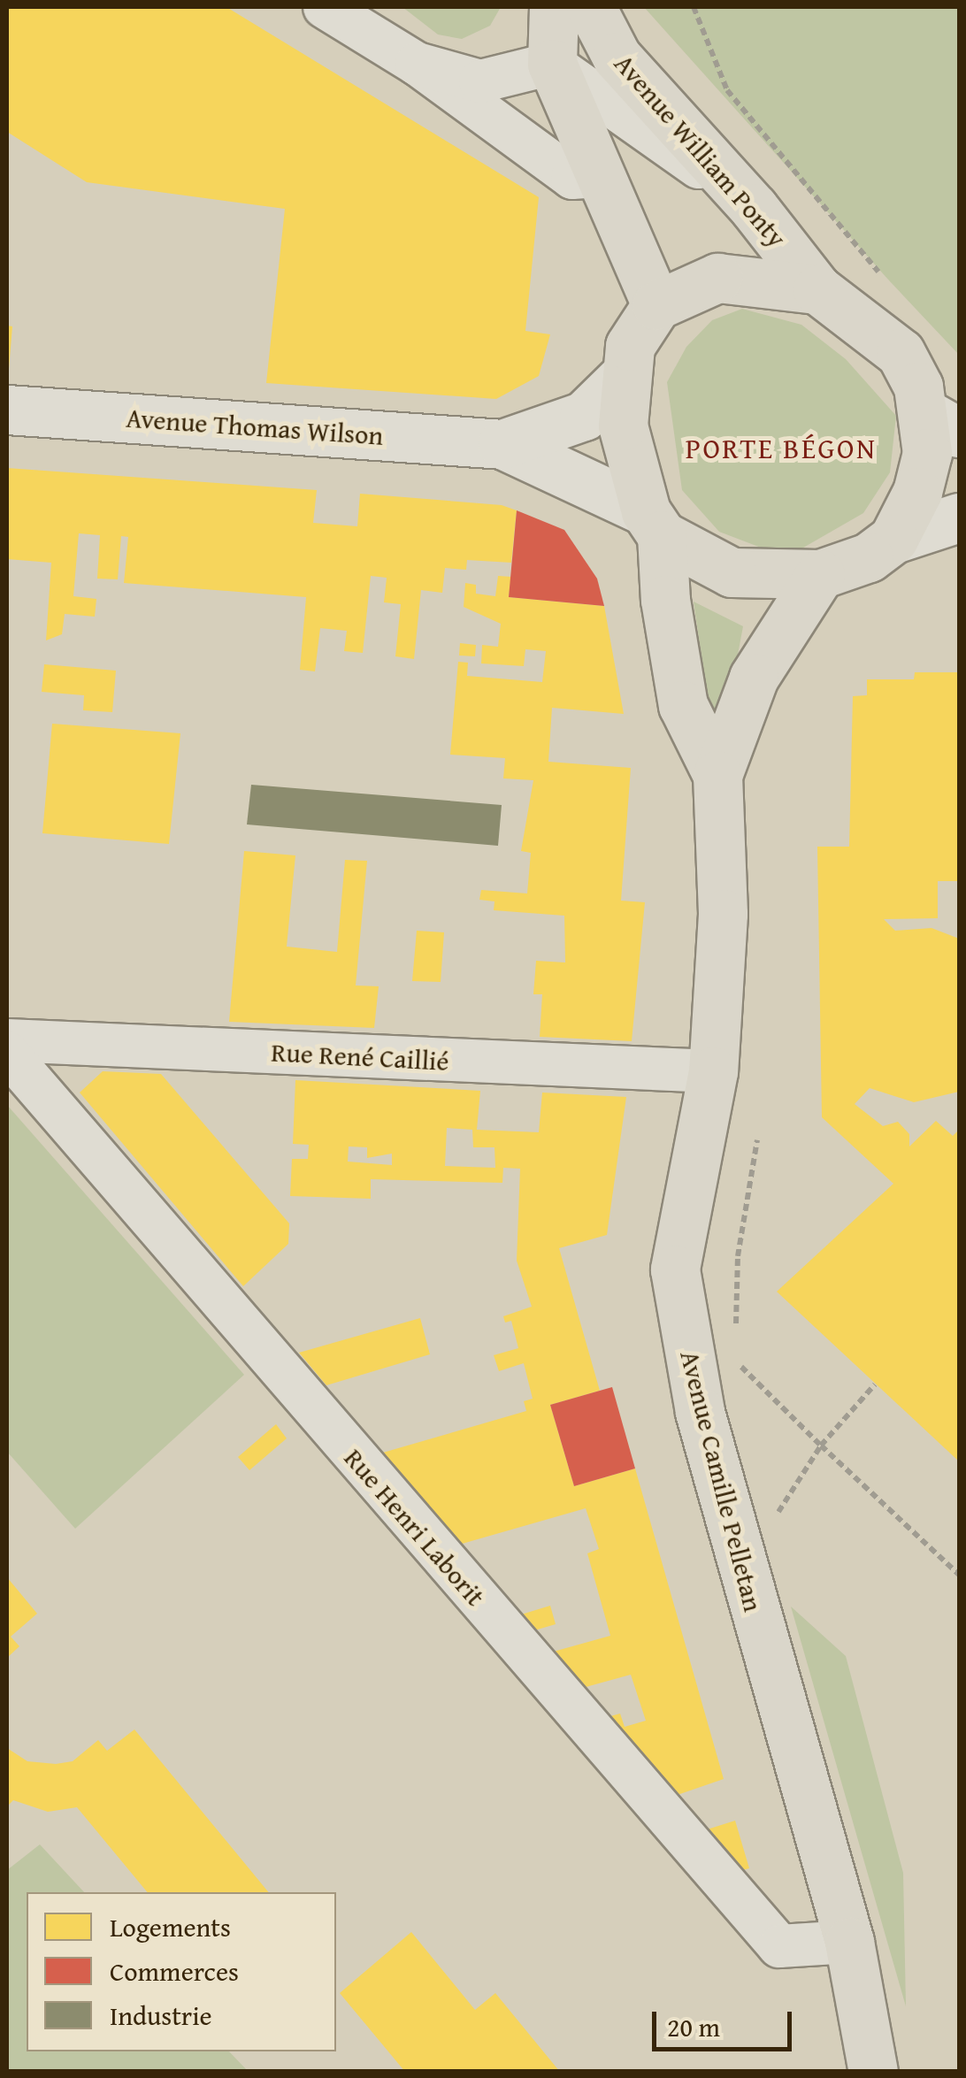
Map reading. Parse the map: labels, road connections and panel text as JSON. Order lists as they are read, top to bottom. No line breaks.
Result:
{"streets":{"main road":["Avenue William Ponty","Avenue Camille Pelletan"],"street":["Avenue Thomas Wilson","Rue René Caillié","Rue Henri Laborit"]},"crossings":[["Avenue William Ponty","Avenue Thomas Wilson"],["Avenue William Ponty","Avenue Camille Pelletan"],["Avenue Thomas Wilson","Avenue Camille Pelletan"],["Rue René Caillié","Avenue Camille Pelletan"],["Avenue Camille Pelletan","Rue Henri Laborit"]],"districts":["PORTE BÉGON"],"legend":["Logements","Commerces","Industrie"],"scale_bar":"20 m"}
